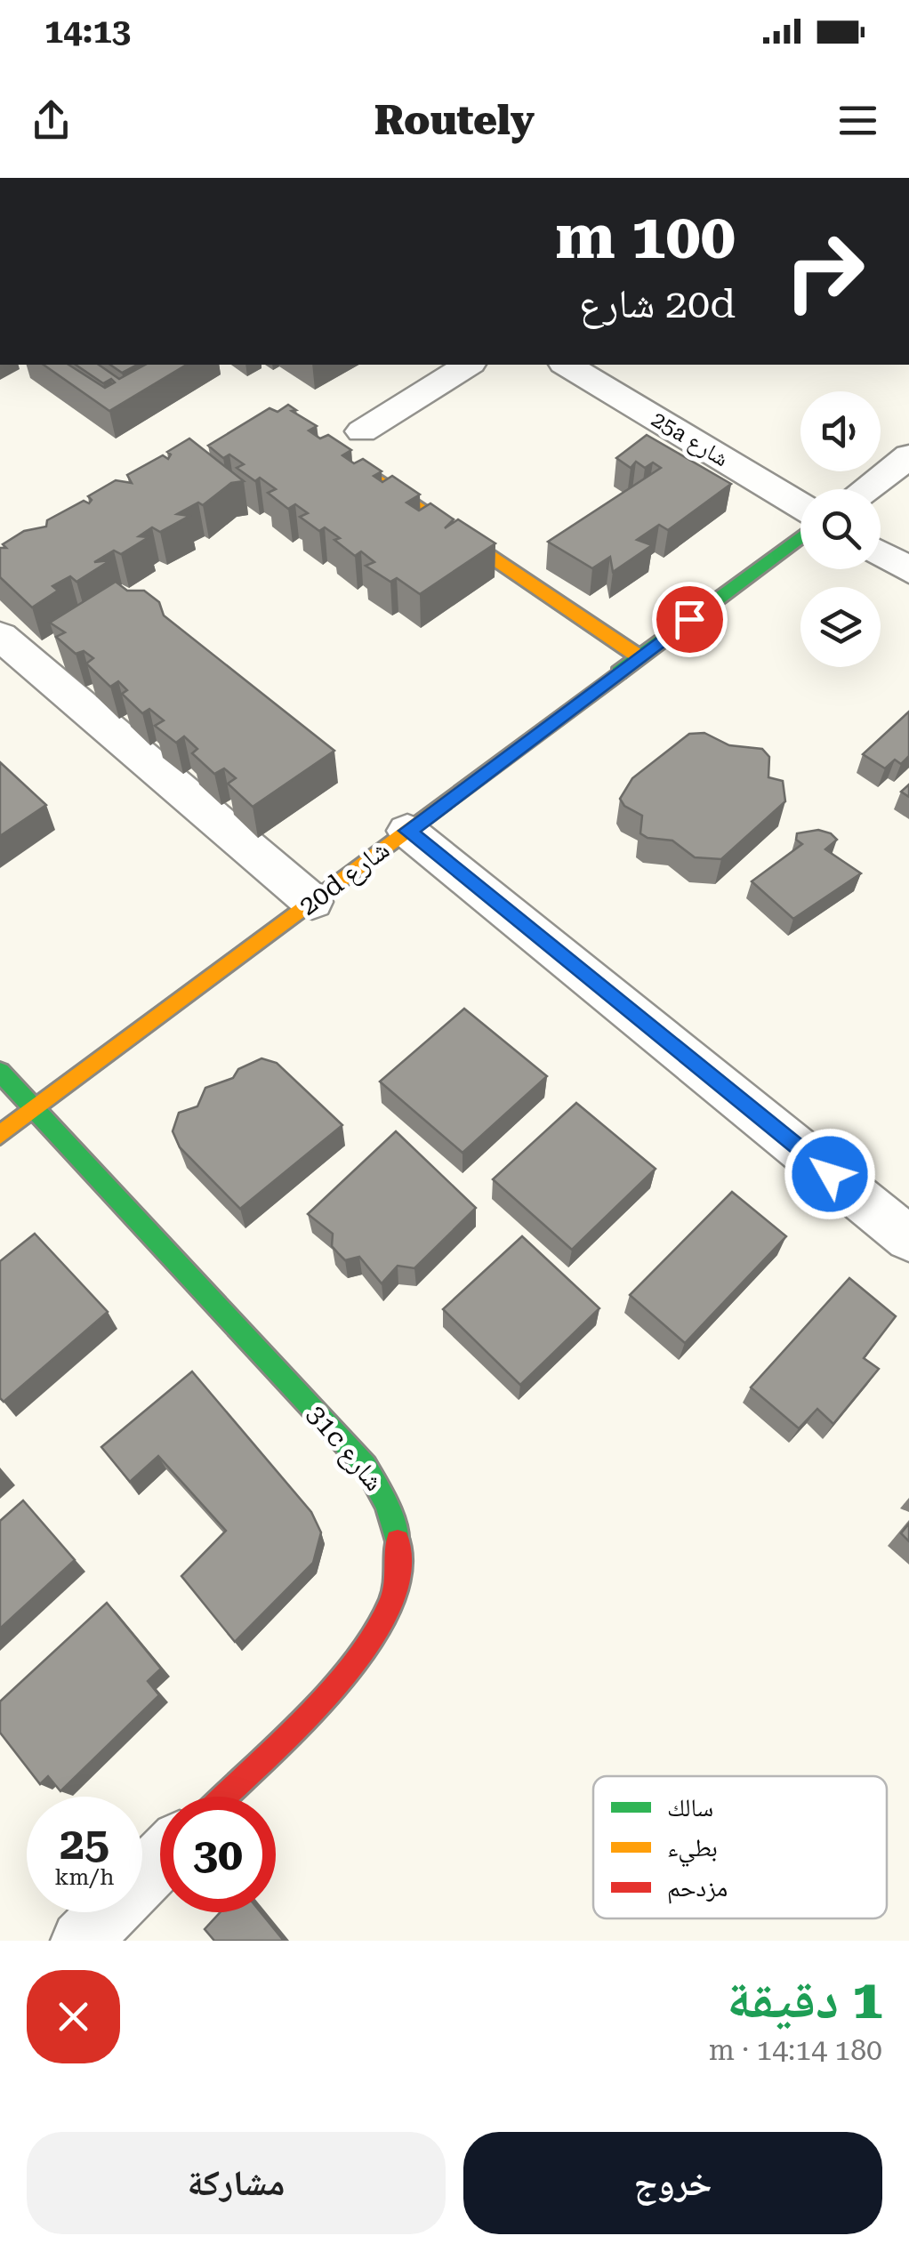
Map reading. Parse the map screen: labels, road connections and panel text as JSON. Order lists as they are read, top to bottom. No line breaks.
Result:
{"streets":{"street":["25a شارع","20d شارع","31c شارع"]},"crossings":[["20d شارع","31c شارع"]],"legend":["سالك","بطيء","مزدحم"],"page":{"status":"14:13","header":"Routely","turn":["100 m","20d شارع"],"speed":"25 km/h","limit":"30","heading":["1 دقيقة","180 m · 14:14"],"buttons":["خروج","مشاركة"]}}
